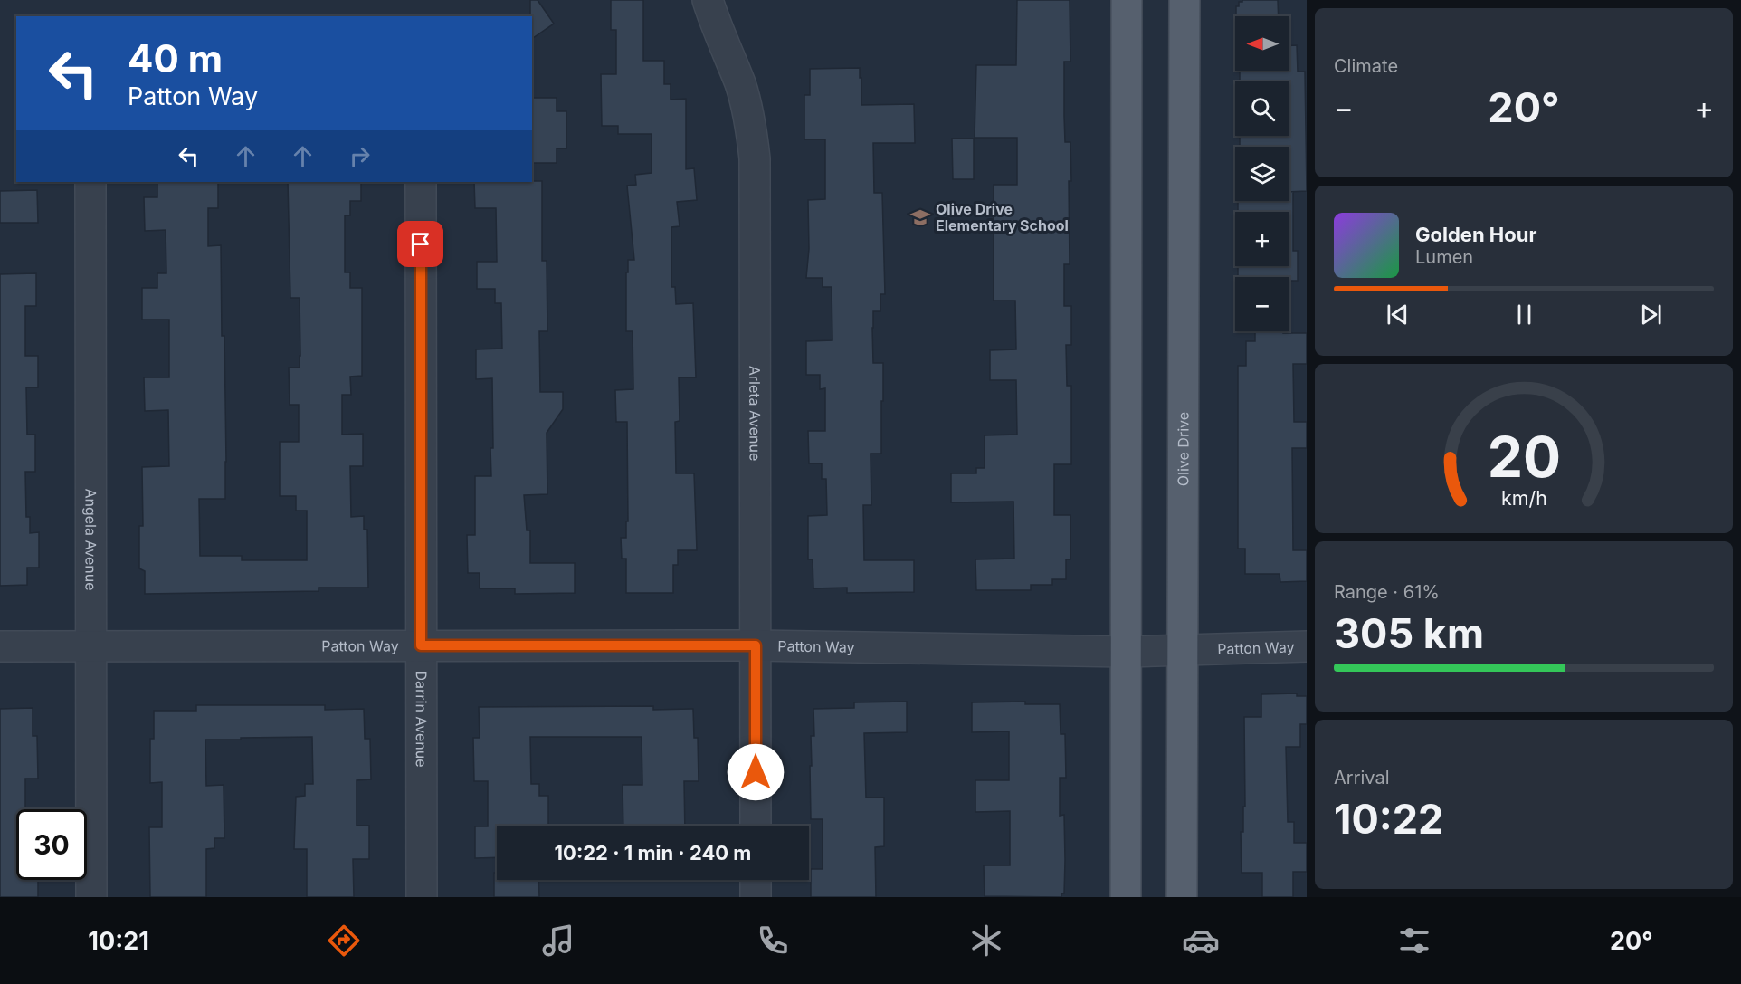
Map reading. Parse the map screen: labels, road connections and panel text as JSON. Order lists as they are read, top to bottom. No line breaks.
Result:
{"streets":{"main road":["Olive Drive"],"street":["Arleta Avenue","Angela Avenue","Patton Way","Darrin Avenue"]},"crossings":[["Arleta Avenue","Patton Way"],["Olive Drive","Patton Way"],["Angela Avenue","Patton Way"],["Patton Way","Darrin Avenue"]],"places":{"school or university":["Olive Drive Elementary School"]},"north":"left","page":{"tile":["Climate",["Range · 61%","305 km"],["Arrival","10:22"]],"map_buttons":["+","−"],"turn":["40 m","Patton Way"],"heat":["−","20°","+"],"song":["Golden Hour","Lumen"],"limit":"30","trip":"10:22 · 1 min · 240 m","tabs":["10:21","20°"],"gauge":["20","km/h"]}}
